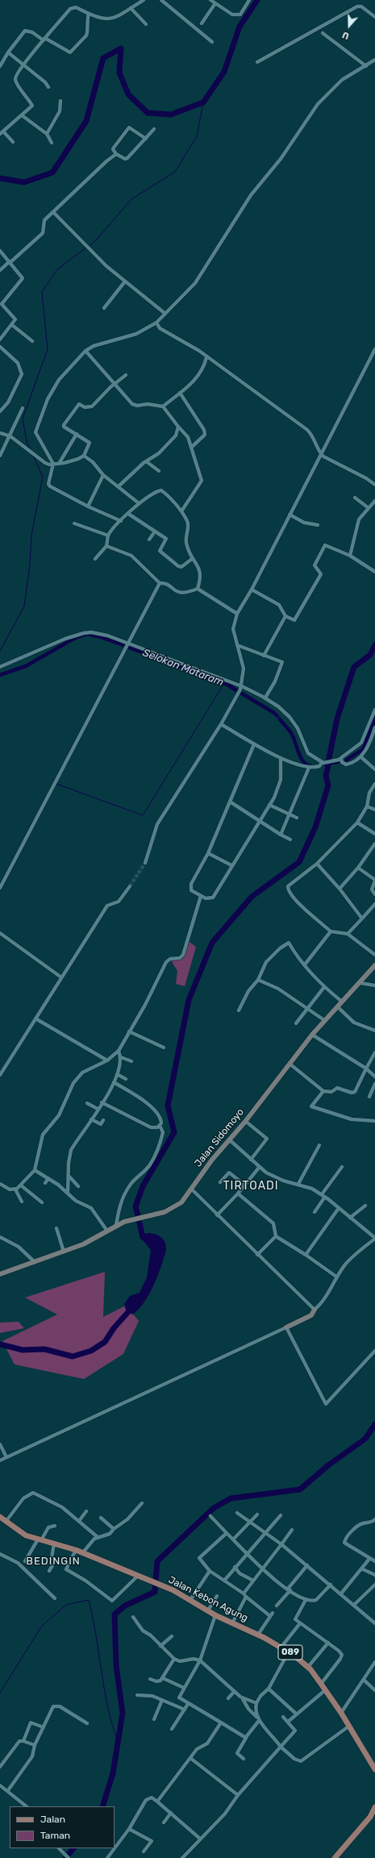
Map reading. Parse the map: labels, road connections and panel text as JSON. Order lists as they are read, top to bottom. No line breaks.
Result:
{"streets":{"main road":["Jalan Sidomoyo","Jalan Kebon Agung","089"]},"districts":["TIRTOADI","BEDINGIN"],"water":["Selokan Mataram"],"legend":["Jalan","Taman"],"north":"bottom"}
